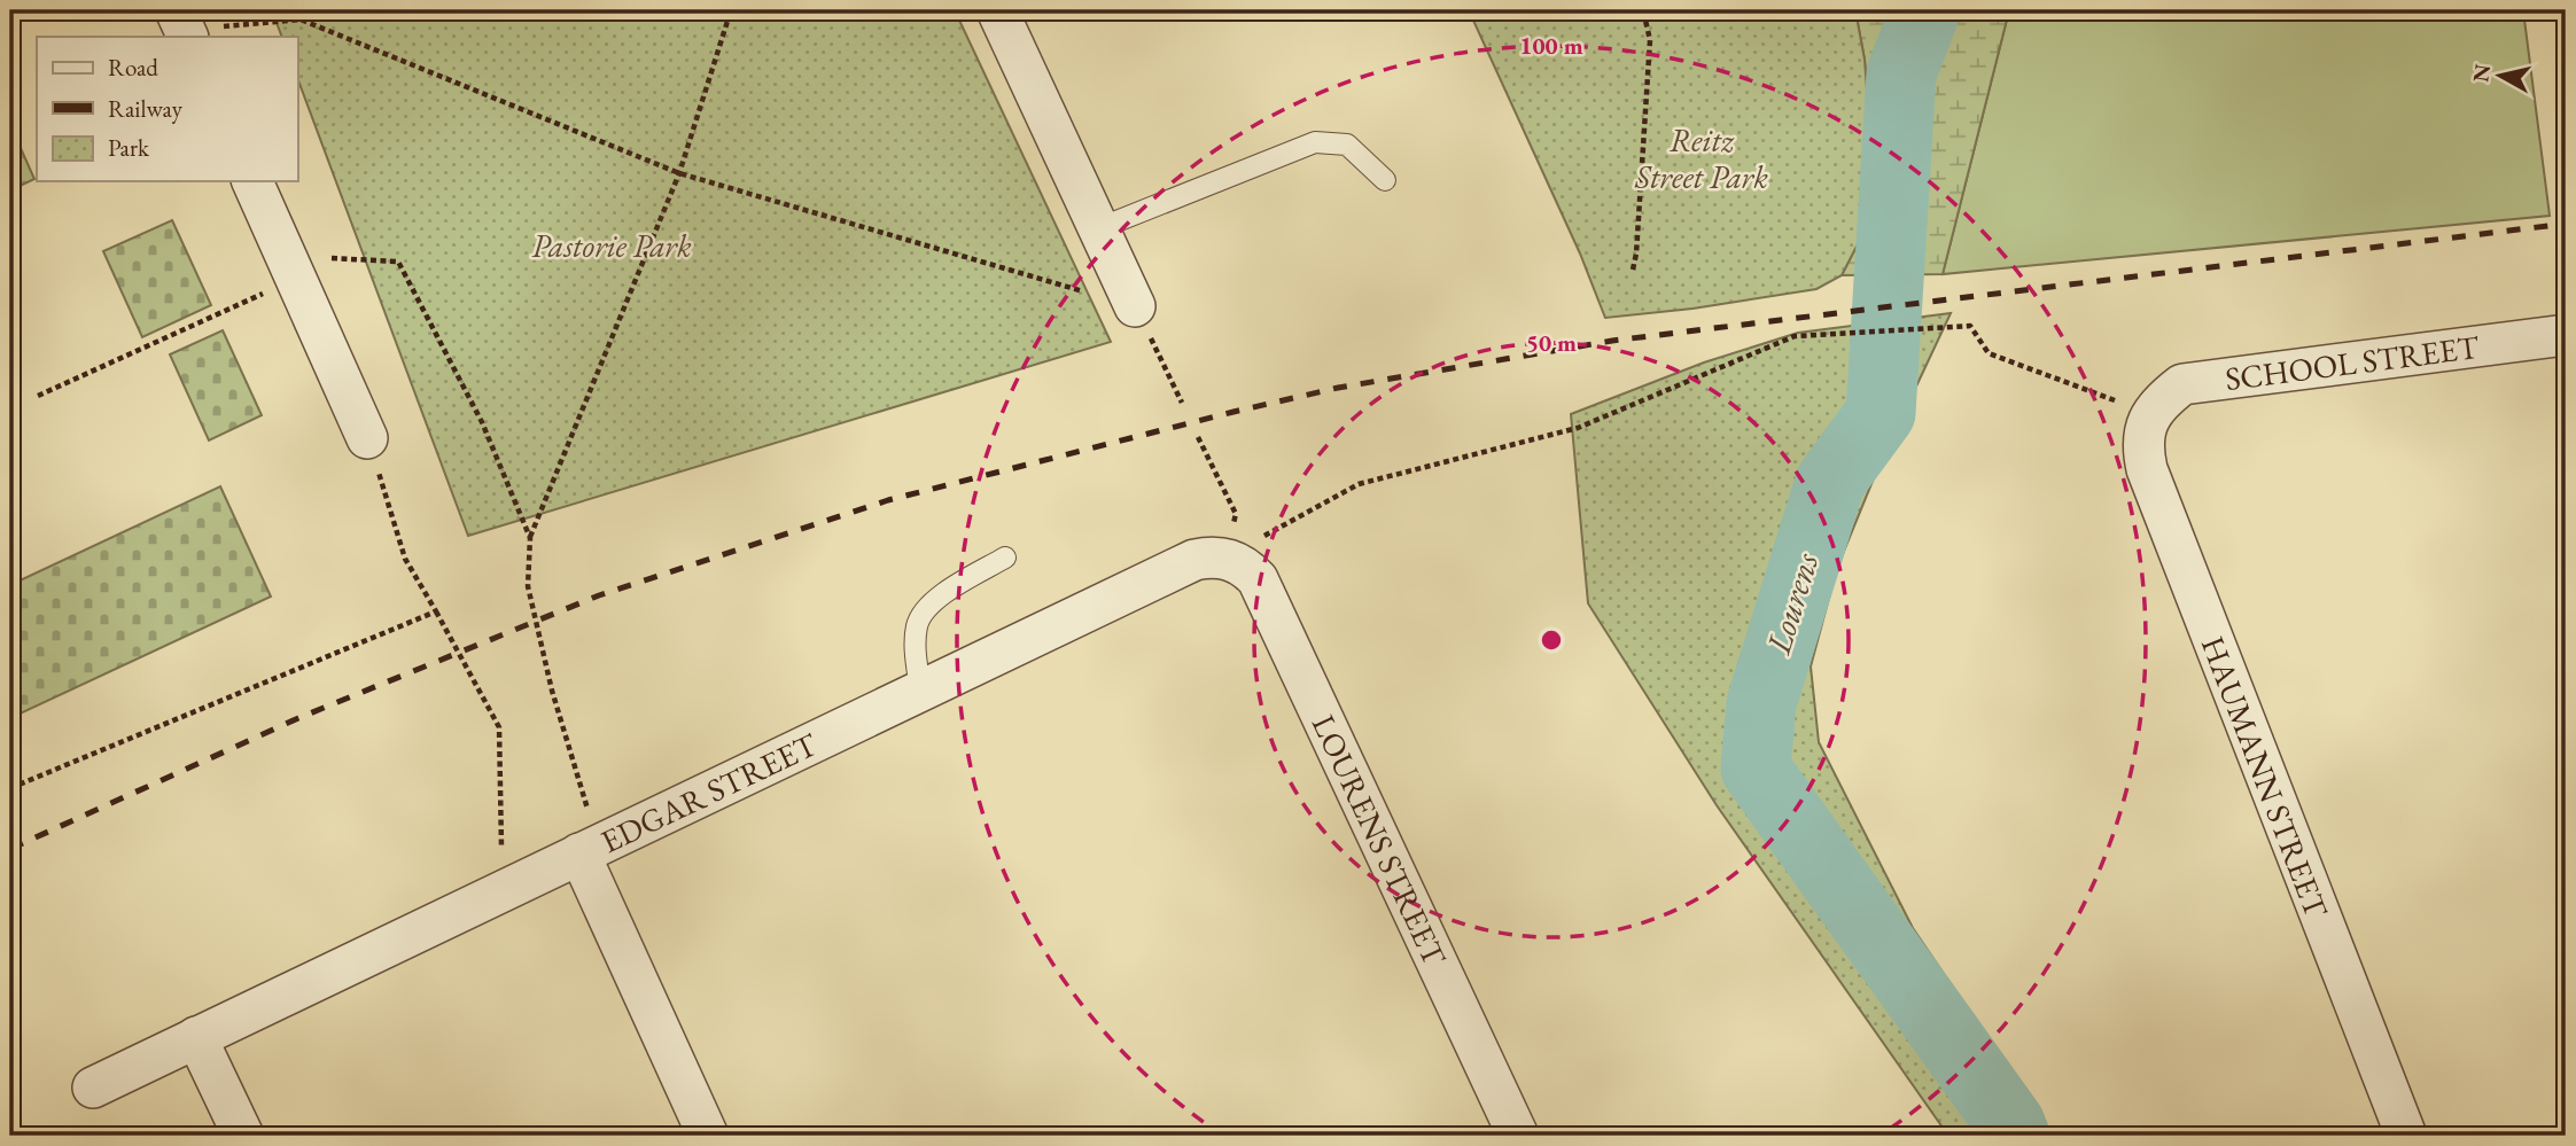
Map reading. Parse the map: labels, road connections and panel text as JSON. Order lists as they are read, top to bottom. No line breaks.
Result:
{"streets":{"street":["SCHOOL STREET","HAUMANN STREET","EDGAR STREET","LOURENS STREET"]},"crossings":[["SCHOOL STREET","HAUMANN STREET"],["EDGAR STREET","LOURENS STREET"]],"water":["Lourens"],"parks":["Reitz Street Park","Pastorie Park"],"legend":["Road","Railway","Park"],"north":"left","rings":["100 m","50 m"]}
